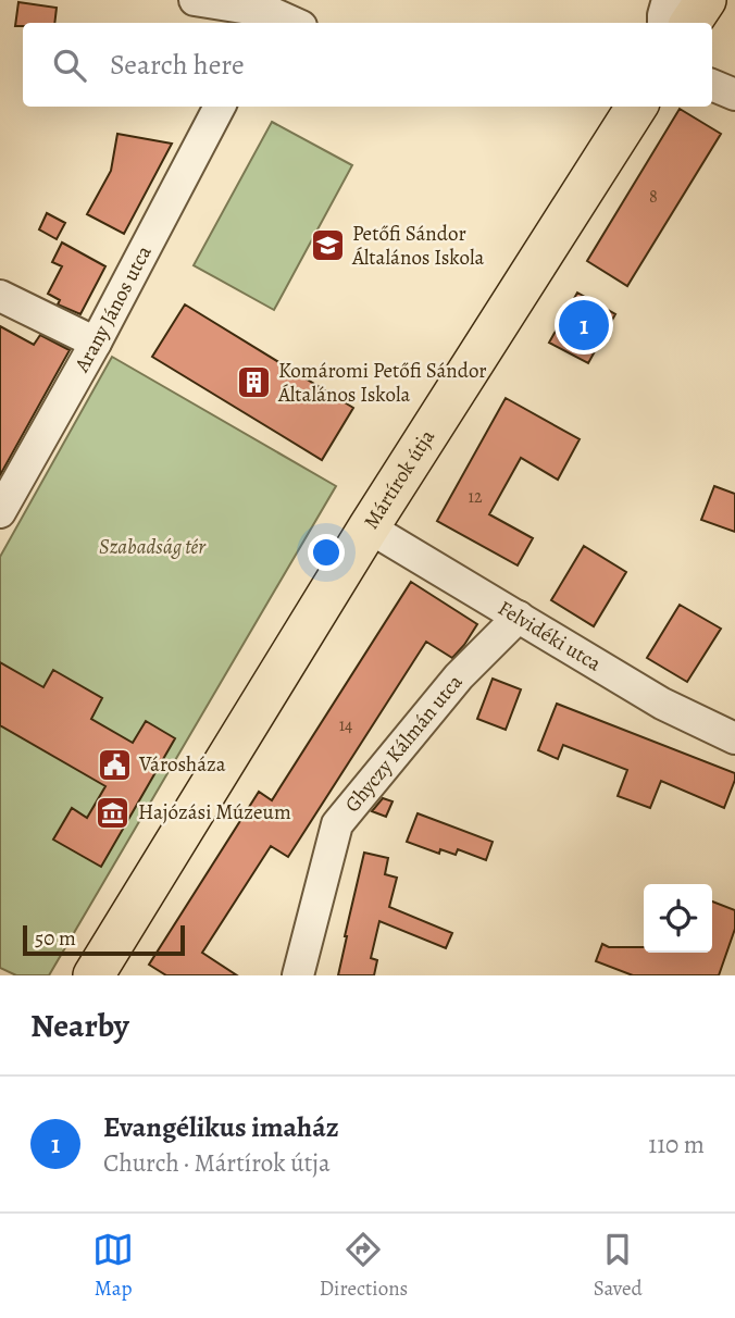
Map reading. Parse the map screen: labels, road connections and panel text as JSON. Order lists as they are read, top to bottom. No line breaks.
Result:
{"streets":{"main road":["Mártírok útja"],"street":["Arany János utca","Felvidéki utca","Ghyczy Kálmán utca"]},"crossings":[["Mártírok útja","Felvidéki utca"],["Felvidéki utca","Ghyczy Kálmán utca"]],"parks":["Szabadság tér"],"places":{"school or university":["Petőfi Sándor Általános Iskola"],"building":["Komáromi Petőfi Sándor Általános Iskola"],"public building":["Városháza"],"museum":["Hajózási Múzeum"]},"house_numbers":["8","12","14"],"scale_bar":"50 m","page":{"search":"Search here","pins":"1","scale":"50 m","heading":"Nearby","list":[{"mark":"1","name":"Evangélikus imaház","note":"Church · Mártírok útja","value":"110 m"}],"nav":["Map","Directions","Saved"]}}
